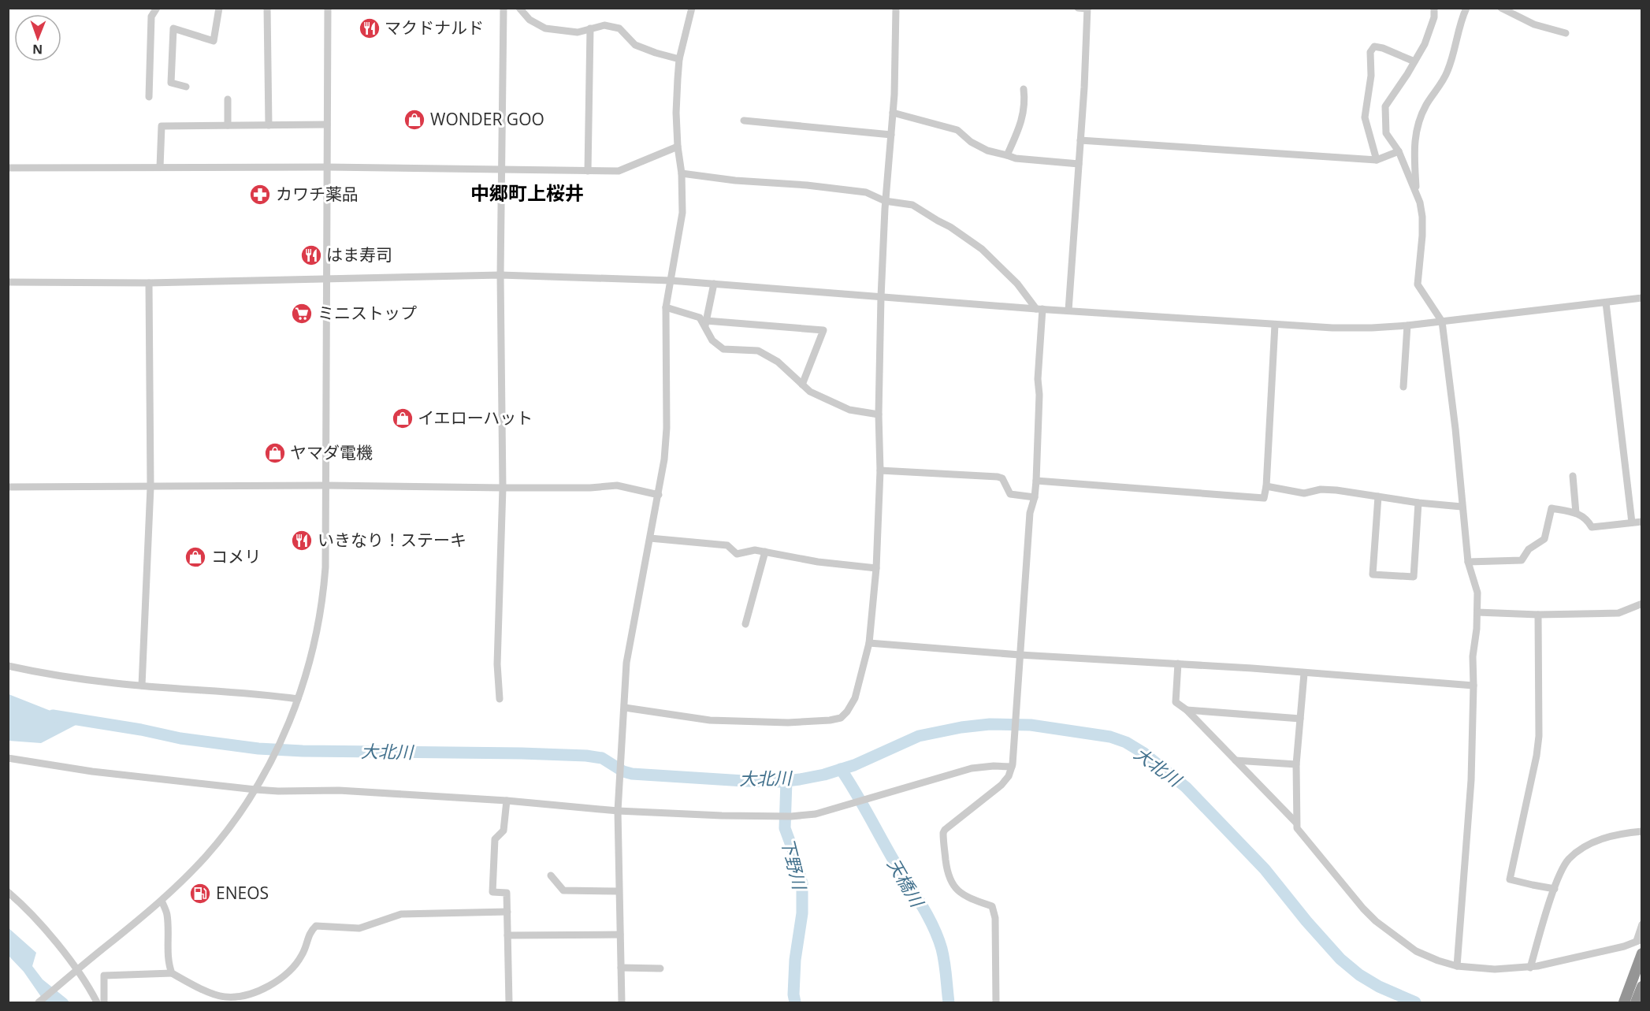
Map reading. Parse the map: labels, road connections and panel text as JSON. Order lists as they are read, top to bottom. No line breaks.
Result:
{"districts":["中郷町上桜井"],"water":["大北川","下野川","天橋川"],"places":{"restaurant":["マクドナルド","はま寿司","いきなり！ステーキ"],"shop":["WONDER GOO","イエローハット","ヤマダ電機","コメリ"],"pharmacy":["カワチ薬品"],"supermarket":["ミニストップ"],"fuel station":["ENEOS"]},"north":"bottom"}
